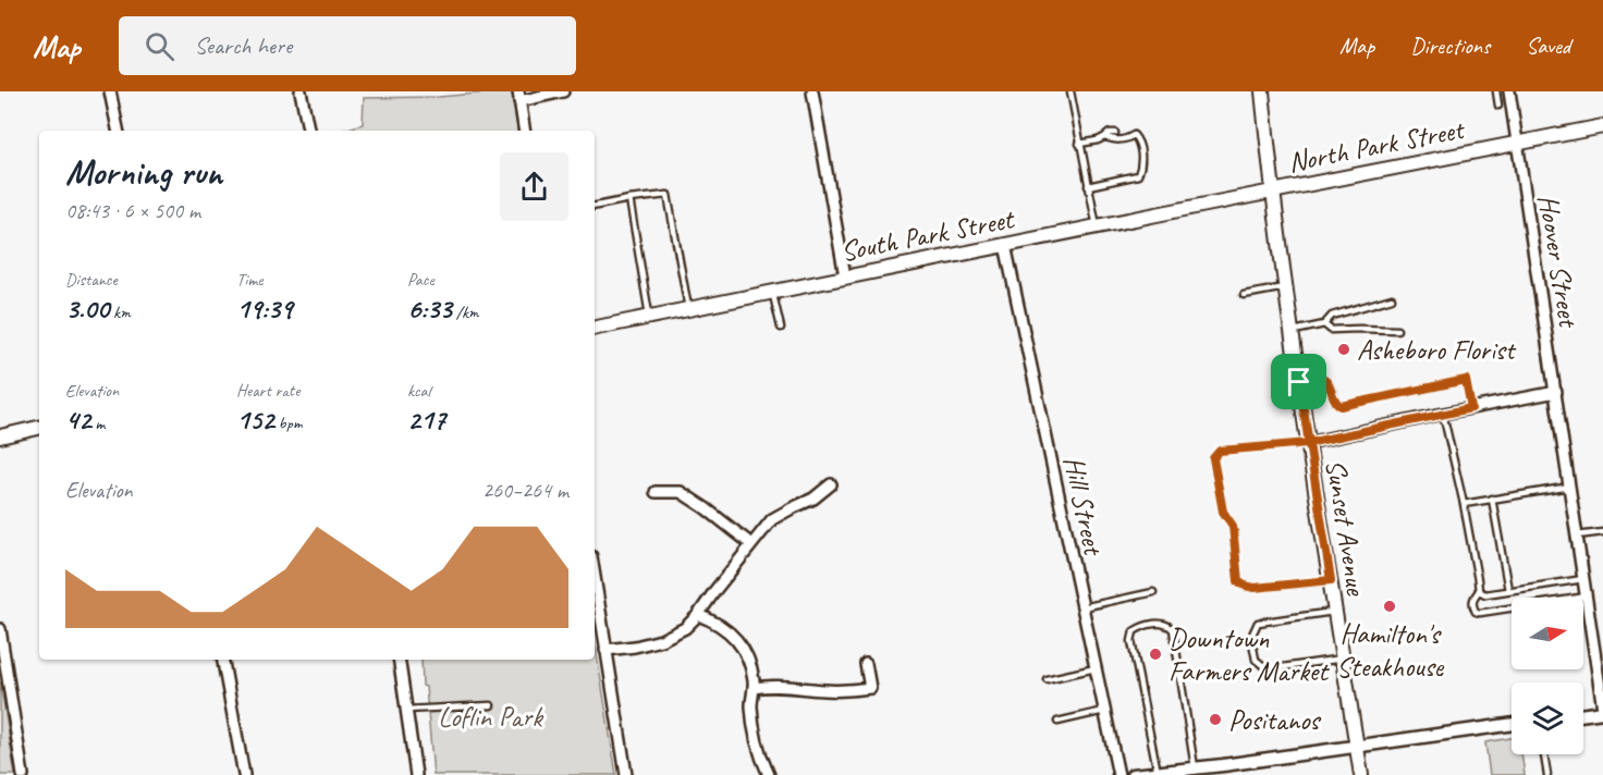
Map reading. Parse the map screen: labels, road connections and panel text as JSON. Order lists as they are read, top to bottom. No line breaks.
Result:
{"streets":{"main road":["North Park Street","South Park Street","Sunset Avenue"],"street":["Hoover Street","Hill Street"]},"crossings":[["North Park Street","South Park Street"],["North Park Street","Hoover Street"],["North Park Street","Sunset Avenue"],["South Park Street","Hill Street"],["South Park Street","Sunset Avenue"]],"parks":["Loflin Park"],"places":["Asheboro Florist","Hamilton's Steakhouse","Downtown Farmers Market","Positanos"],"north":"right","page":{"header":"Map","search":"Search here","nav":["Map","Directions","Saved"],"heading":["Morning run","08:43 · 6 × 500 m"],"stats":[["Distance","3.00 km"],["Time","19:39"],["Pace","6:33 /km"],["Elevation","42 m"],["Heart rate","152 bpm"],["kcal","217"]],"chart":["Elevation","260–264 m"]}}
